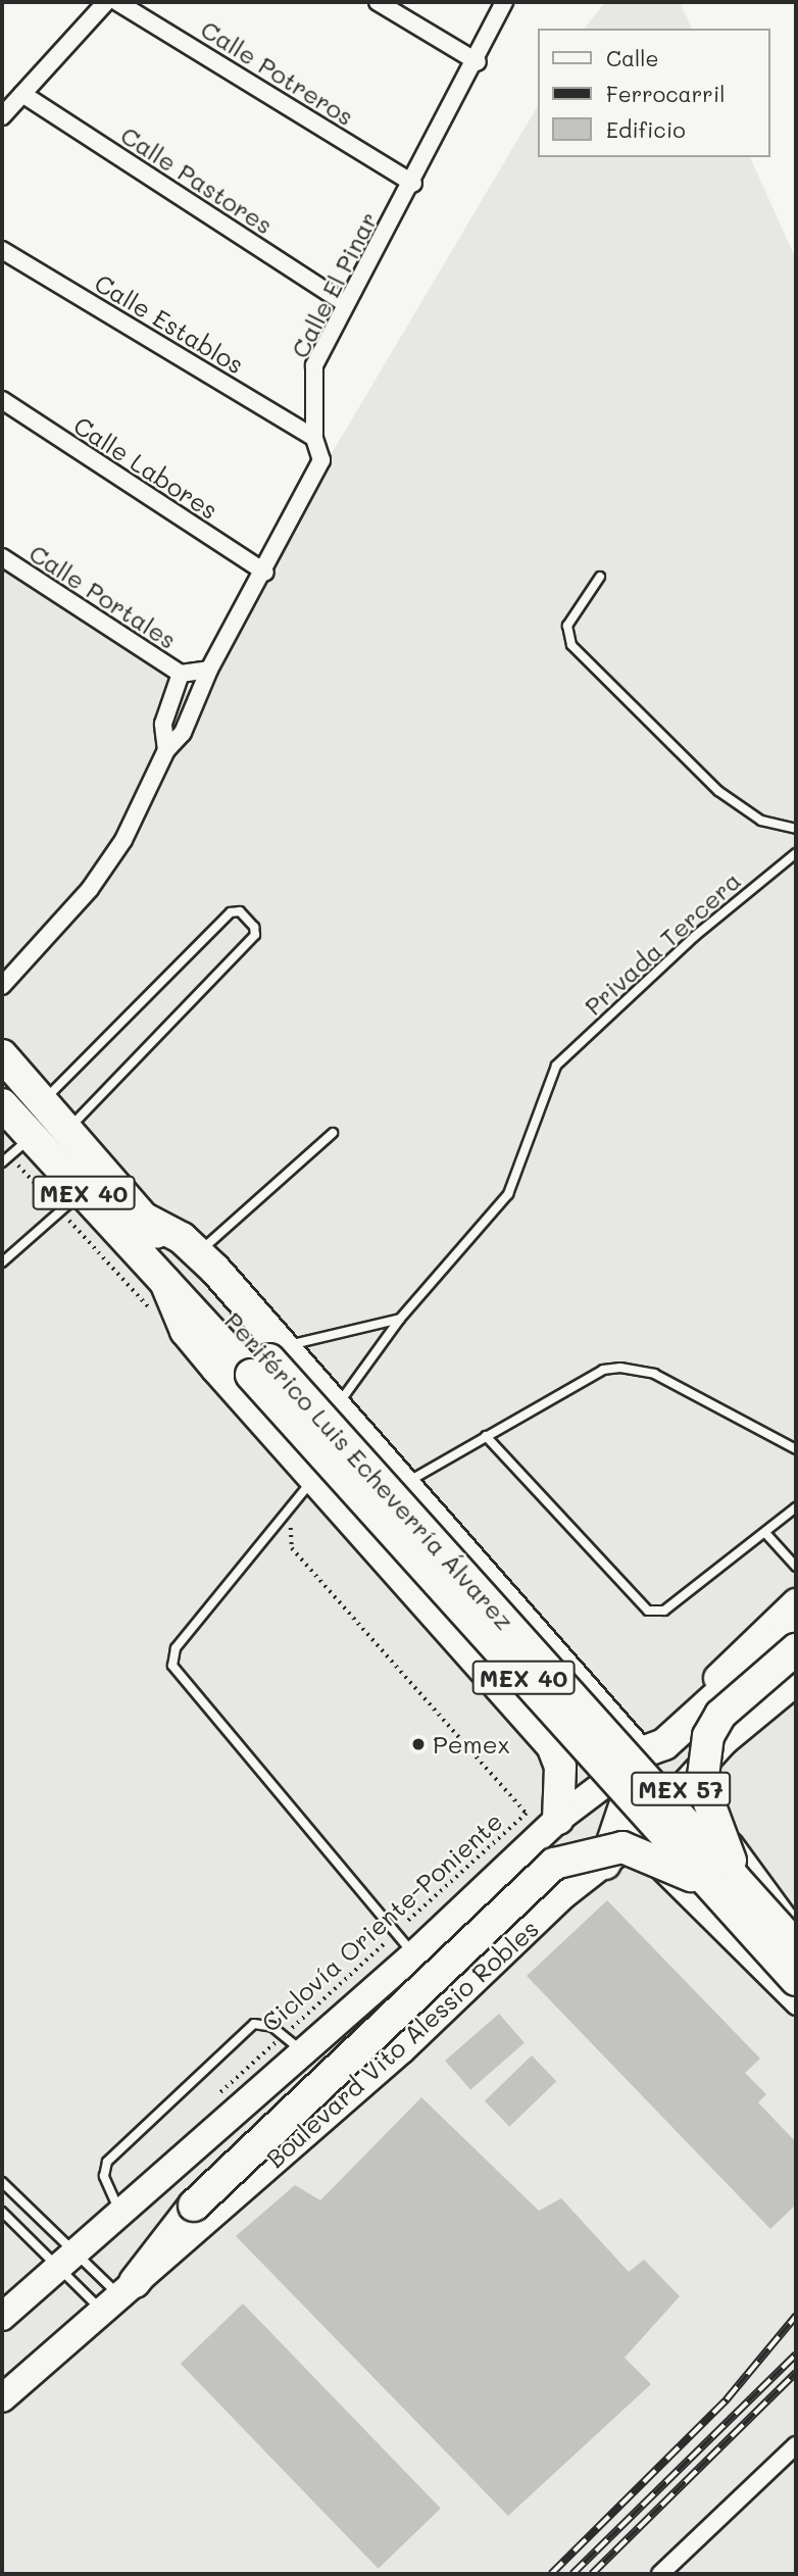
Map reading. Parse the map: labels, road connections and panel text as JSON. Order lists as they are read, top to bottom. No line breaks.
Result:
{"streets":{"highway":["MEX 40","Periférico Luis Echeverría Álvarez"],"main road":["MEX 57","Boulevard Vito Alessio Robles"],"street":["Calle Potreros","Calle Pastores","Calle El Pinar","Calle Establos","Calle Labores","Calle Portales"],"lane":["Privada Tercera"],"path":["Ciclovía Oriente-Poniente"]},"crossings":[["Calle Potreros","Calle El Pinar"],["Calle Pastores","Calle El Pinar"],["Calle El Pinar","Calle Establos"],["Calle El Pinar","Calle Labores"],["Calle El Pinar","Calle Portales"]],"places":["Pemex"],"legend":["Calle","Ferrocarril","Edificio"]}
